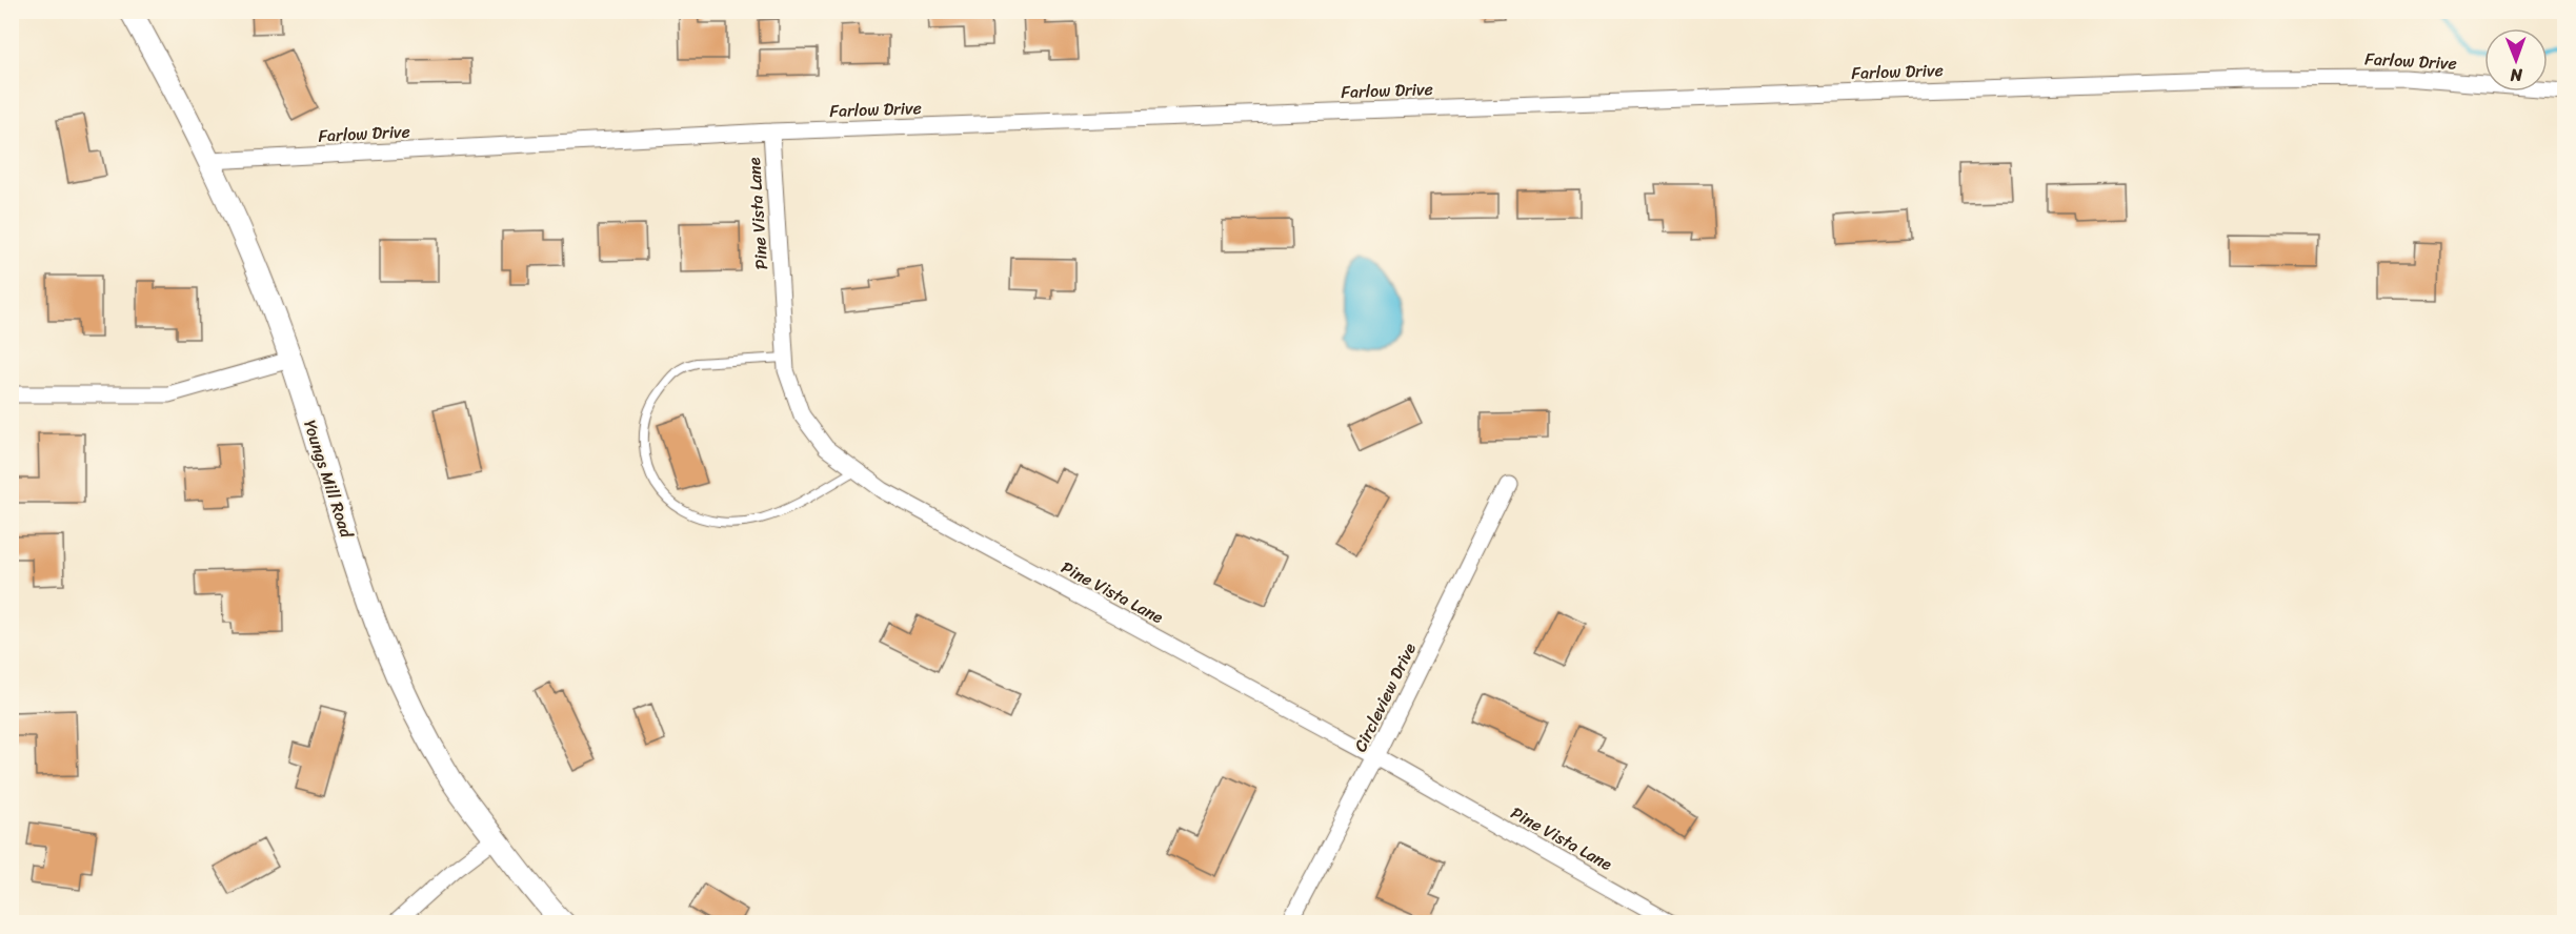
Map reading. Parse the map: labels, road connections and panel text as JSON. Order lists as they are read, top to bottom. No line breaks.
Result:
{"streets":{"street":["Farlow Drive","Pine Vista Lane","Youngs Mill Road","Circleview Drive"]},"crossings":[["Farlow Drive","Pine Vista Lane"],["Farlow Drive","Youngs Mill Road"],["Pine Vista Lane","Circleview Drive"]],"north":"bottom"}
